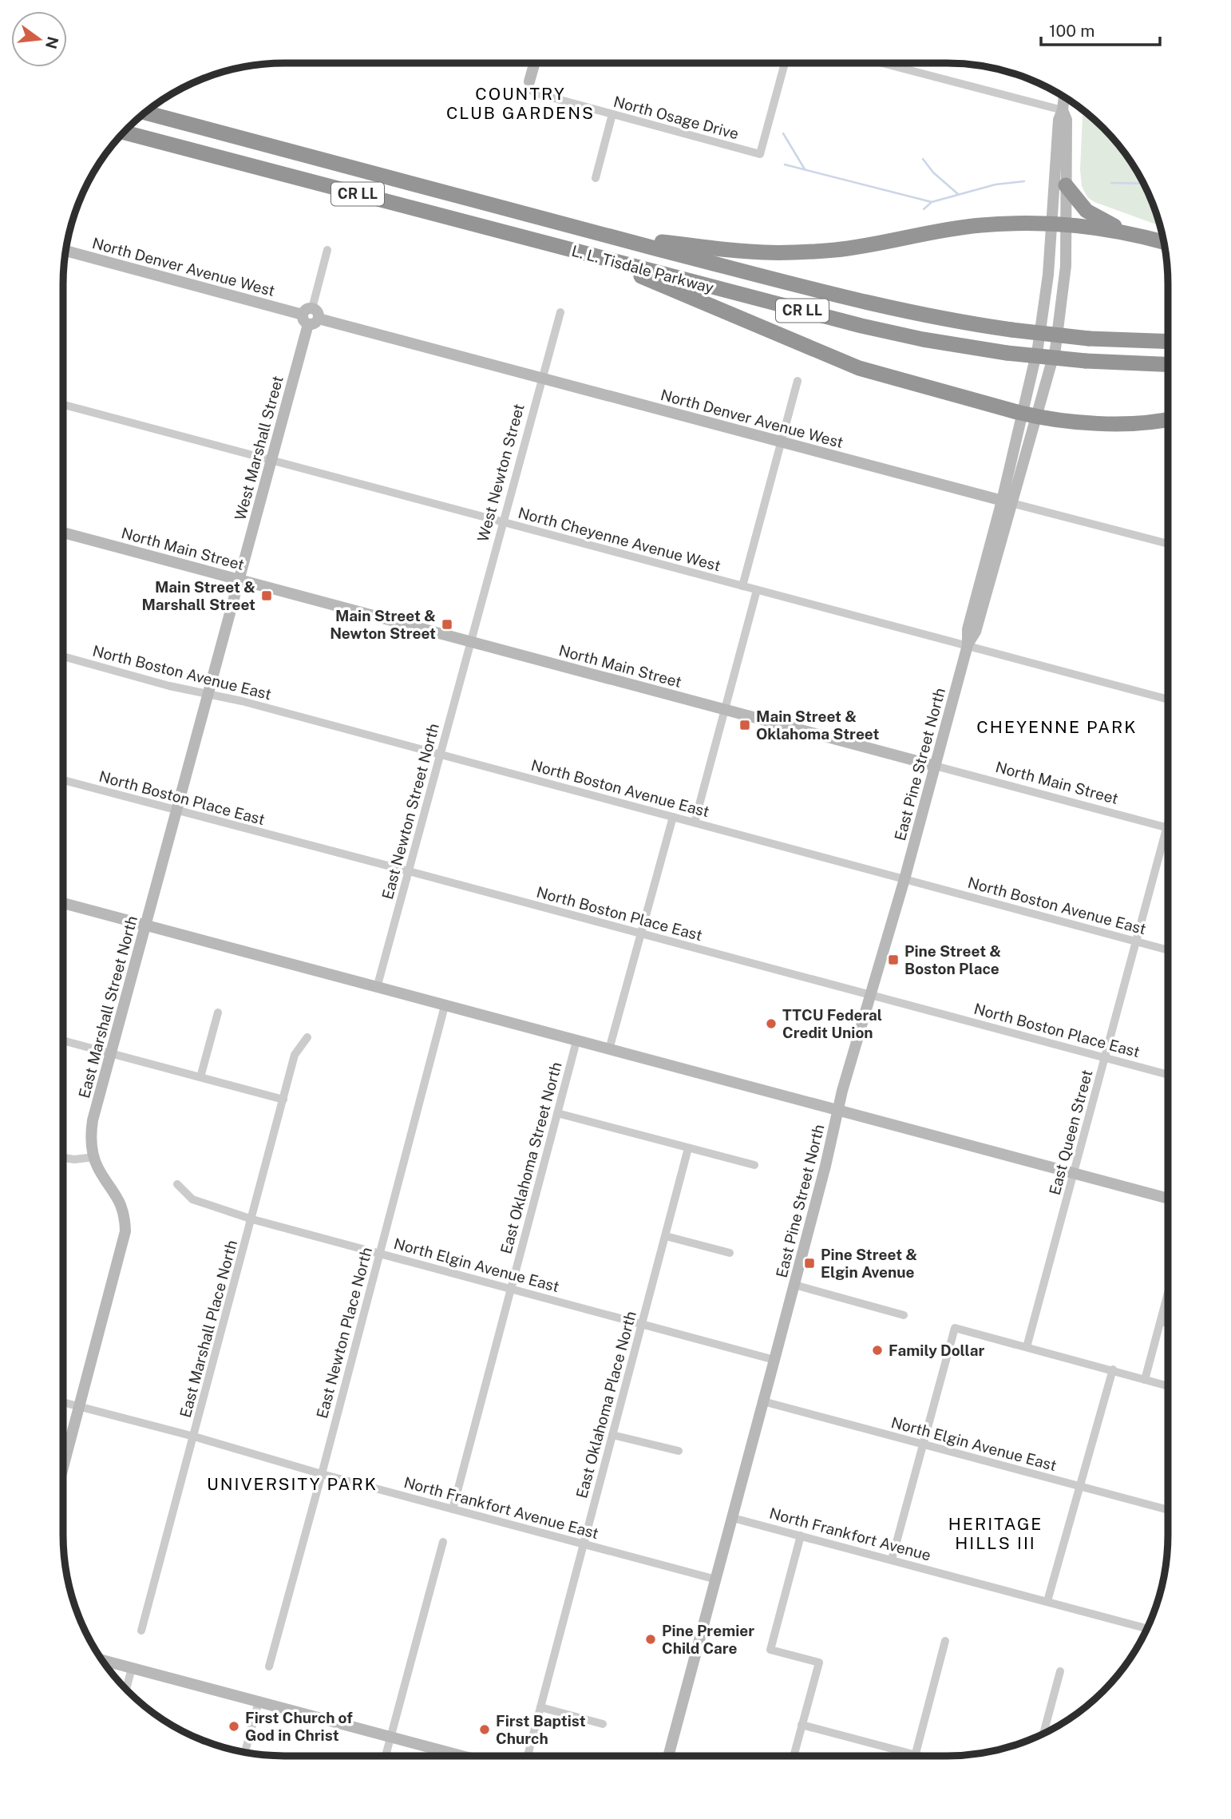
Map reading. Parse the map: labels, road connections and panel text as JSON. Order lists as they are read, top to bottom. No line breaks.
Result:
{"streets":{"highway":["CR LL","L. L. Tisdale Parkway"],"street":["North Osage Drive","North Denver Avenue West","West Marshall Street","West Newton Street","North Cheyenne Avenue West","North Main Street","North Boston Avenue East","East Pine Street North","North Boston Place East","East Newton Street North","East Marshall Street North","East Queen Street","East Oklahoma Street North","North Elgin Avenue East","East Marshall Place North","East Newton Place North","East Oklahoma Place North","North Frankfort Avenue East","North Frankfort Avenue"]},"crossings":[["North Denver Avenue West","West Marshall Street"],["North Denver Avenue West","West Newton Street"],["North Denver Avenue West","East Pine Street North"],["West Marshall Street","North Cheyenne Avenue West"],["West Marshall Street","North Main Street"],["West Marshall Street","East Marshall Street North"],["West Newton Street","North Cheyenne Avenue West"],["West Newton Street","North Main Street"],["West Newton Street","East Newton Street North"],["North Cheyenne Avenue West","East Pine Street North"],["North Main Street","East Pine Street North"],["North Main Street","East Newton Street North"],["North Main Street","East Marshall Street North"],["North Main Street","East Queen Street"],["North Boston Avenue East","East Pine Street North"],["North Boston Avenue East","East Newton Street North"],["North Boston Avenue East","East Marshall Street North"],["North Boston Avenue East","East Queen Street"],["East Pine Street North","North Boston Place East"],["East Pine Street North","North Elgin Avenue East"],["East Pine Street North","North Frankfort Avenue East"],["East Pine Street North","North Frankfort Avenue"],["North Boston Place East","East Newton Street North"],["North Boston Place East","East Marshall Street North"],["North Boston Place East","East Queen Street"],["East Marshall Street North","North Frankfort Avenue East"],["East Oklahoma Street North","North Elgin Avenue East"],["East Oklahoma Street North","North Frankfort Avenue East"],["North Elgin Avenue East","East Marshall Place North"],["North Elgin Avenue East","East Newton Place North"],["North Elgin Avenue East","East Oklahoma Place North"],["East Marshall Place North","North Frankfort Avenue East"],["East Newton Place North","North Frankfort Avenue East"],["East Oklahoma Place North","North Frankfort Avenue East"]],"districts":["COUNTRY CLUB GARDENS","CHEYENNE PARK","UNIVERSITY PARK","HERITAGE HILLS III"],"places":{"transit":["Main Street & Marshall Street","Main Street & Newton Street","Main Street & Oklahoma Street","Pine Street & Boston Place","Pine Street & Elgin Avenue"],"other":["TTCU Federal Credit Union","Family Dollar","Pine Premier Child Care","First Church of God in Christ","First Baptist Church"]},"scale_bar":"100 m","north":"right"}
